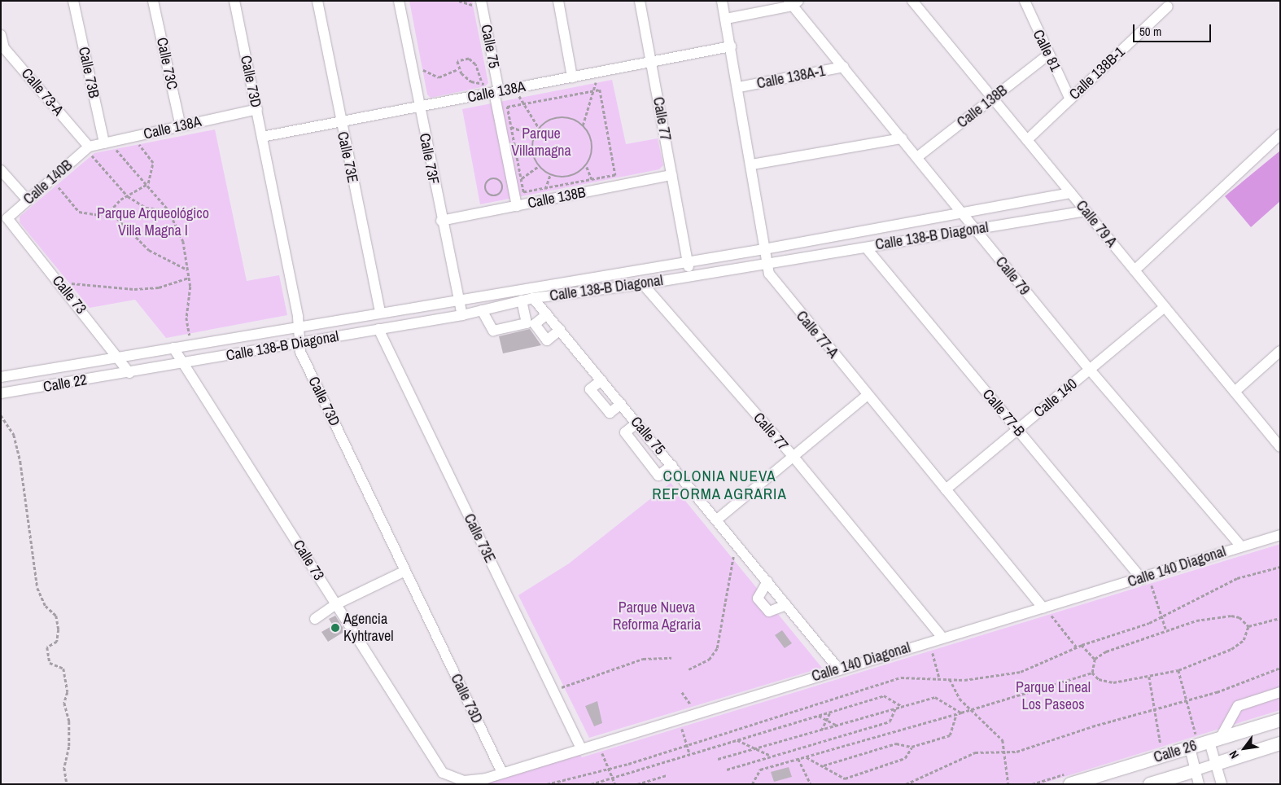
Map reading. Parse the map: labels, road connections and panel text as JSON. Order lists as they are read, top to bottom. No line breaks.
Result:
{"streets":{"main road":["Calle 26"],"street":["Calle 75","Calle 81","Calle 73C","Calle 73B","Calle 138B-1","Calle 138A-1","Calle 73D","Calle 73-A","Calle 138A","Calle 138B","Calle 77","Calle 73E","Calle 73F","Calle 140B","Calle 79 A","Calle 138-B Diagonal","Calle 79","Calle 73","Calle 77-A","Calle 22","Calle 140","Calle 77-B","Calle 140 Diagonal"]},"crossings":[["Calle 75","Calle 138A"],["Calle 75","Calle 138B"],["Calle 75","Calle 138-B Diagonal"],["Calle 75","Calle 140 Diagonal"],["Calle 81","Calle 138B-1"],["Calle 81","Calle 138B"],["Calle 73C","Calle 138A"],["Calle 73B","Calle 138A"],["Calle 138B-1","Calle 79 A"],["Calle 138A-1","Calle 79"],["Calle 138A-1","Calle 77-A"],["Calle 73D","Calle 138A"],["Calle 73D","Calle 138-B Diagonal"],["Calle 73D","Calle 140 Diagonal"],["Calle 73-A","Calle 138A"],["Calle 73-A","Calle 140B"],["Calle 138A","Calle 77"],["Calle 138A","Calle 73E"],["Calle 138A","Calle 73F"],["Calle 138A","Calle 140B"],["Calle 138A","Calle 77-A"],["Calle 138B","Calle 77"],["Calle 138B","Calle 73F"],["Calle 138B","Calle 79 A"],["Calle 138B","Calle 79"],["Calle 77","Calle 138-B Diagonal"],["Calle 77","Calle 140 Diagonal"],["Calle 73E","Calle 138-B Diagonal"],["Calle 73E","Calle 140 Diagonal"],["Calle 73F","Calle 138-B Diagonal"],["Calle 140B","Calle 73"],["Calle 79 A","Calle 138-B Diagonal"],["Calle 79 A","Calle 140"],["Calle 138-B Diagonal","Calle 79"],["Calle 138-B Diagonal","Calle 73"],["Calle 138-B Diagonal","Calle 77-A"],["Calle 138-B Diagonal","Calle 22"],["Calle 138-B Diagonal","Calle 77-B"],["Calle 79","Calle 140"],["Calle 79","Calle 140 Diagonal"],["Calle 73","Calle 22"],["Calle 73","Calle 140 Diagonal"],["Calle 77-A","Calle 140"],["Calle 77-A","Calle 140 Diagonal"],["Calle 140","Calle 77-B"],["Calle 77-B","Calle 140 Diagonal"]],"districts":["COLONIA NUEVA REFORMA AGRARIA"],"parks":["Parque Villamagna","Parque Arqueológico Villa Magna I","Parque Nueva Reforma Agraria","Parque Lineal Los Paseos"],"places":["Agencia Kyhtravel"],"scale_bar":"50 m","north":"bottom left"}
